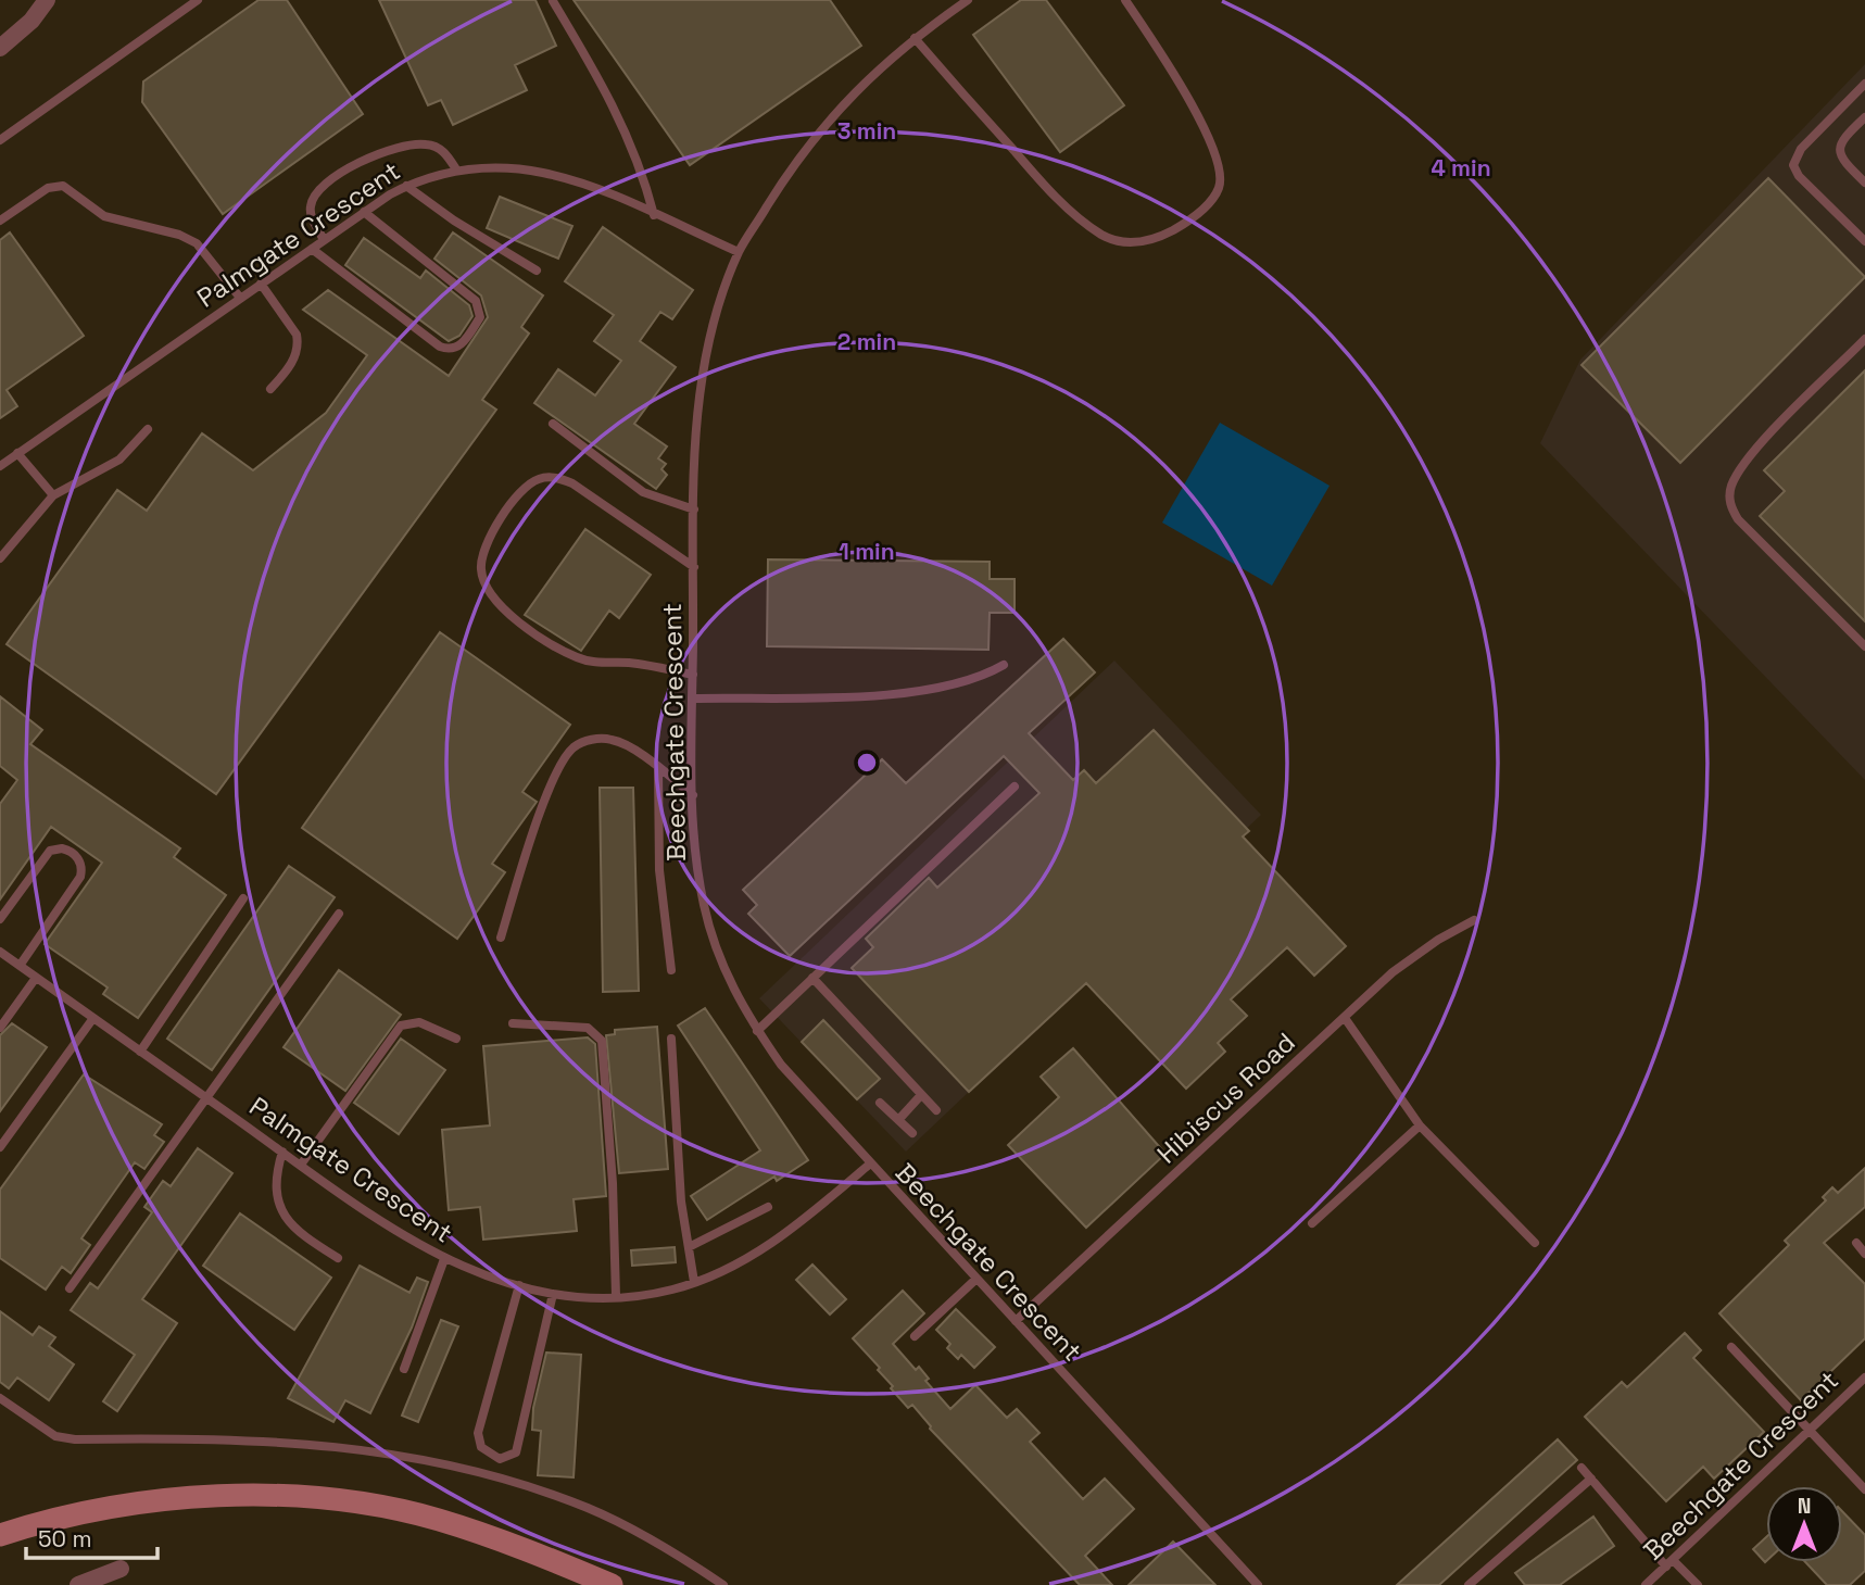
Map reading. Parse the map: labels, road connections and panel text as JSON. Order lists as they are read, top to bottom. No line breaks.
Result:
{"streets":{"lane":["Palmgate Crescent","Beechgate Crescent","Hibiscus Road"]},"crossings":[["Palmgate Crescent","Beechgate Crescent"],["Beechgate Crescent","Hibiscus Road"]],"scale_bar":"50 m","north":"top","rings":["3 min","4 min","2 min","1 min"]}
